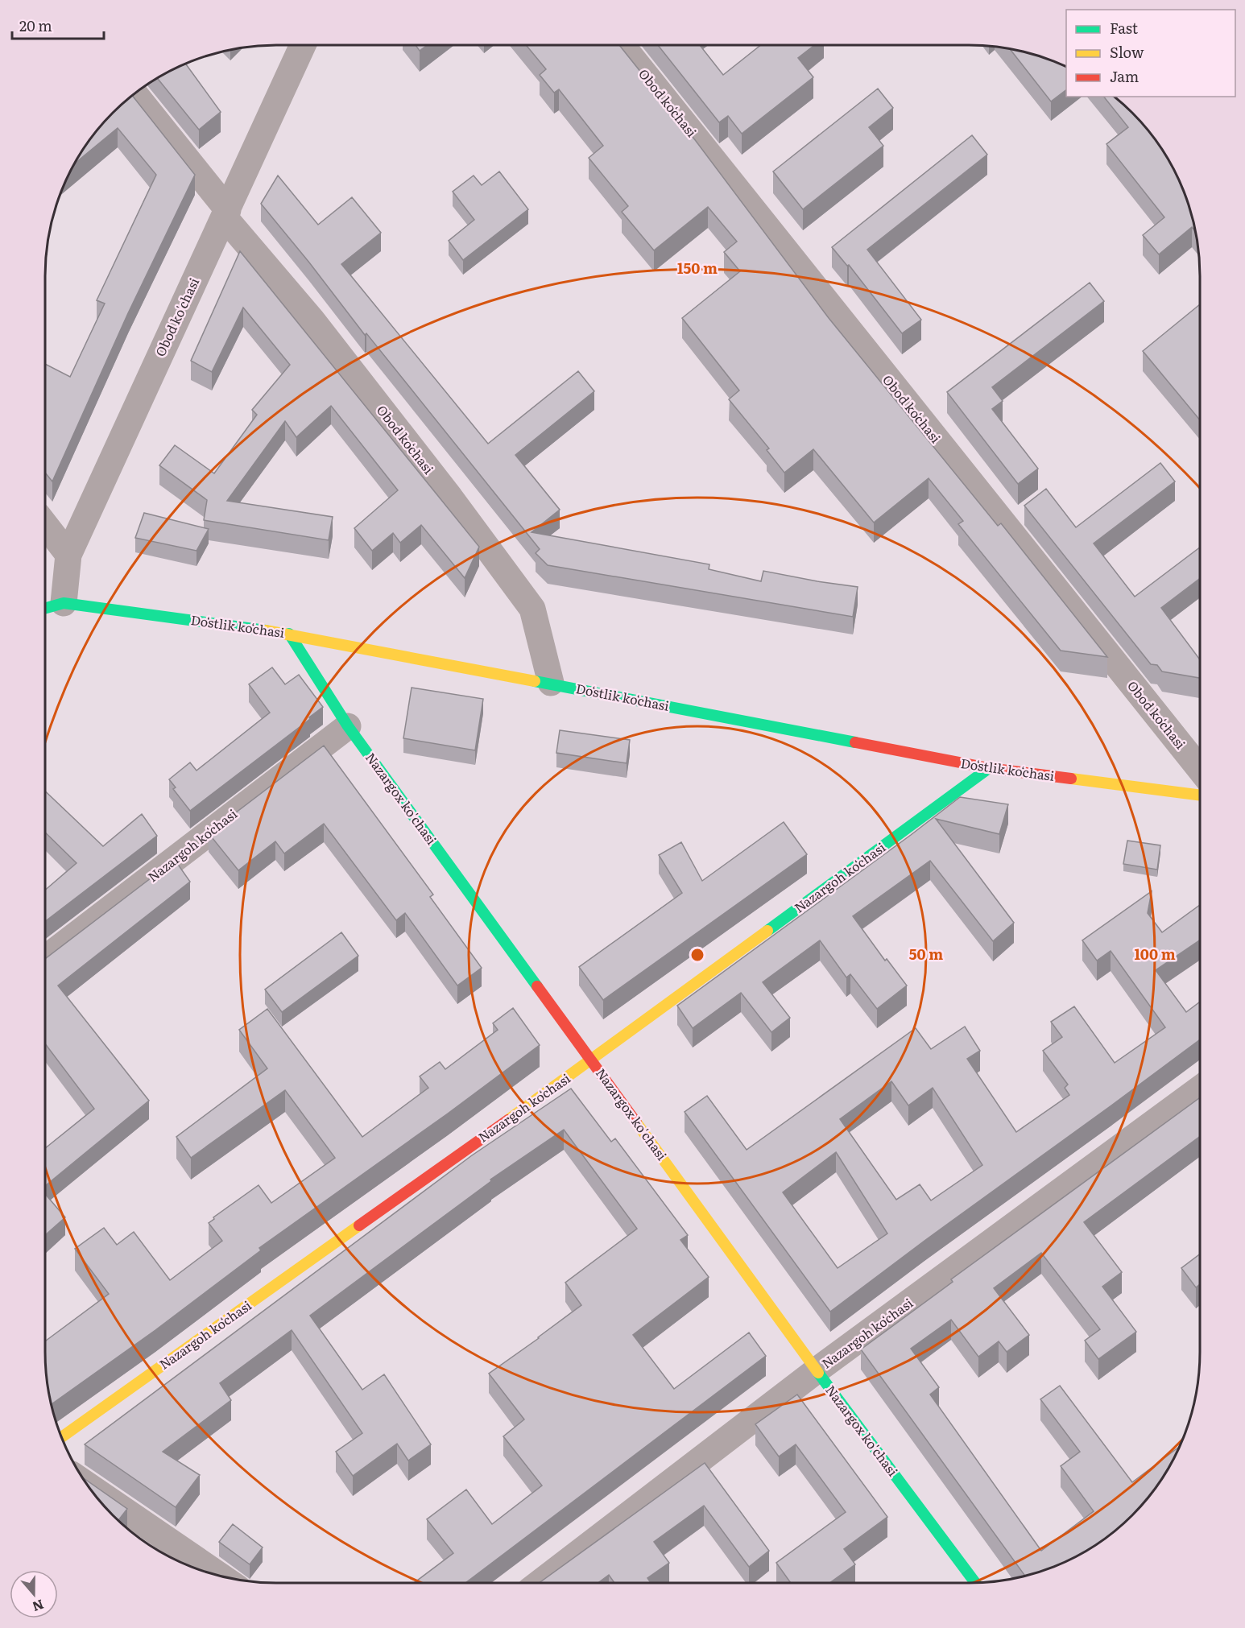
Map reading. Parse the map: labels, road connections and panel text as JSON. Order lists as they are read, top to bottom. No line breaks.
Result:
{"streets":{"street":["Obod koʻchasi","Obod ko'chasi","Doʻstlik koʻchasi","Nazargox ko'chasi","Nazargoh koʻchasi"]},"crossings":[["Obod koʻchasi","Obod ko'chasi"],["Obod koʻchasi","Doʻstlik koʻchasi"],["Obod ko'chasi","Doʻstlik koʻchasi"],["Doʻstlik koʻchasi","Nazargox ko'chasi"],["Doʻstlik koʻchasi","Nazargoh koʻchasi"],["Nazargox ko'chasi","Nazargoh koʻchasi"]],"legend":["Fast","Slow","Jam"],"scale_bar":"20 m","north":"bottom","rings":["150 m","50 m","100 m"]}
